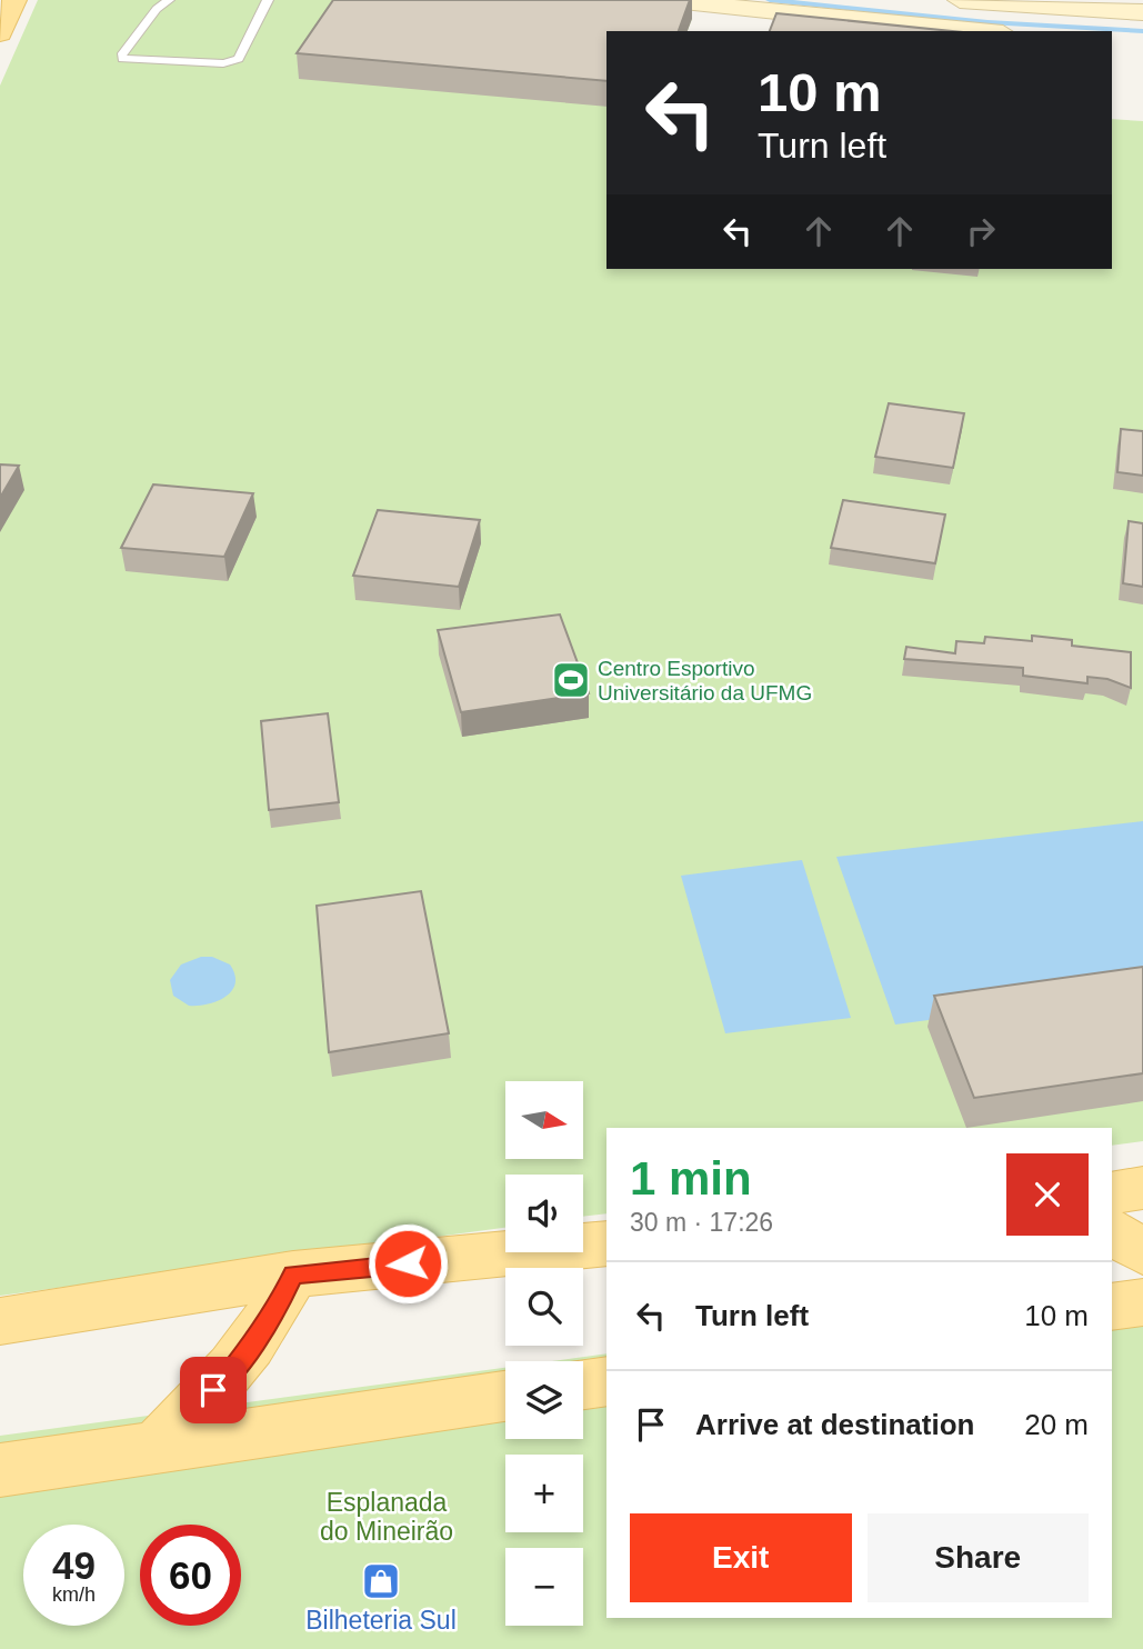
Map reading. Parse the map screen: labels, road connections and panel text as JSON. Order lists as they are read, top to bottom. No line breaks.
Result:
{"parks":["Esplanada do Mineirão"],"places":{"sports":["Centro Esportivo Universitário da UFMG"],"shop":["Bilheteria Sul"]},"north":"right","page":{"turn":["10 m","Turn left"],"map_buttons":["+","−"],"heading":["1 min","30 m · 17:26"],"list":[{"name":"Turn left","value":"10 m"},{"name":"Arrive at destination","value":"20 m"}],"buttons":["Exit","Share"],"speed":"49 km/h","limit":"60"}}
